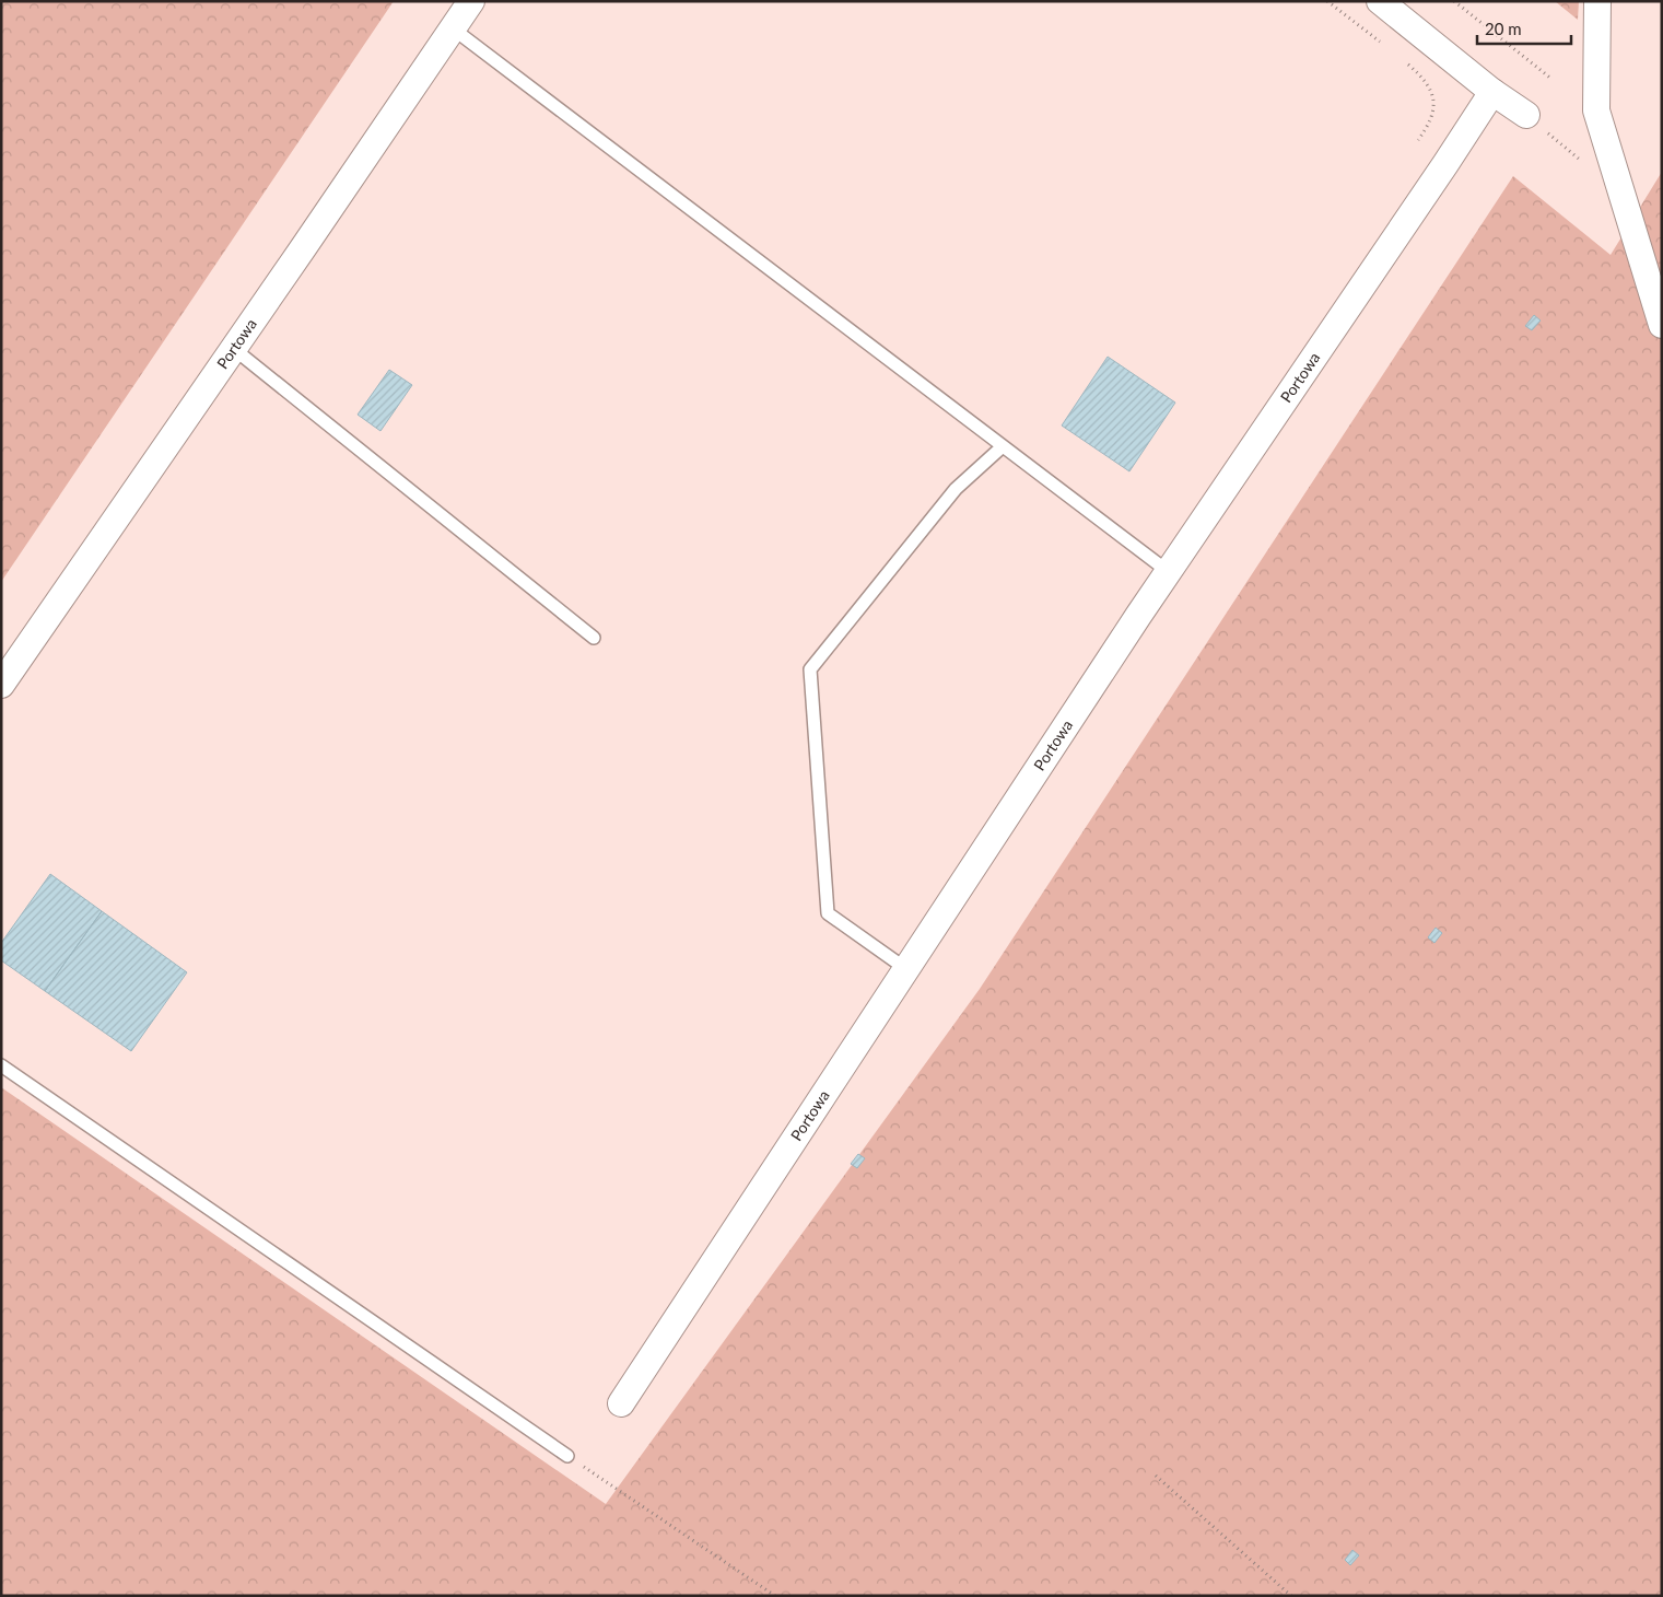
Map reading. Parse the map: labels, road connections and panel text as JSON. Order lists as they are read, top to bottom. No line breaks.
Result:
{"streets":{"street":["Portowa"]},"scale_bar":"20 m"}
